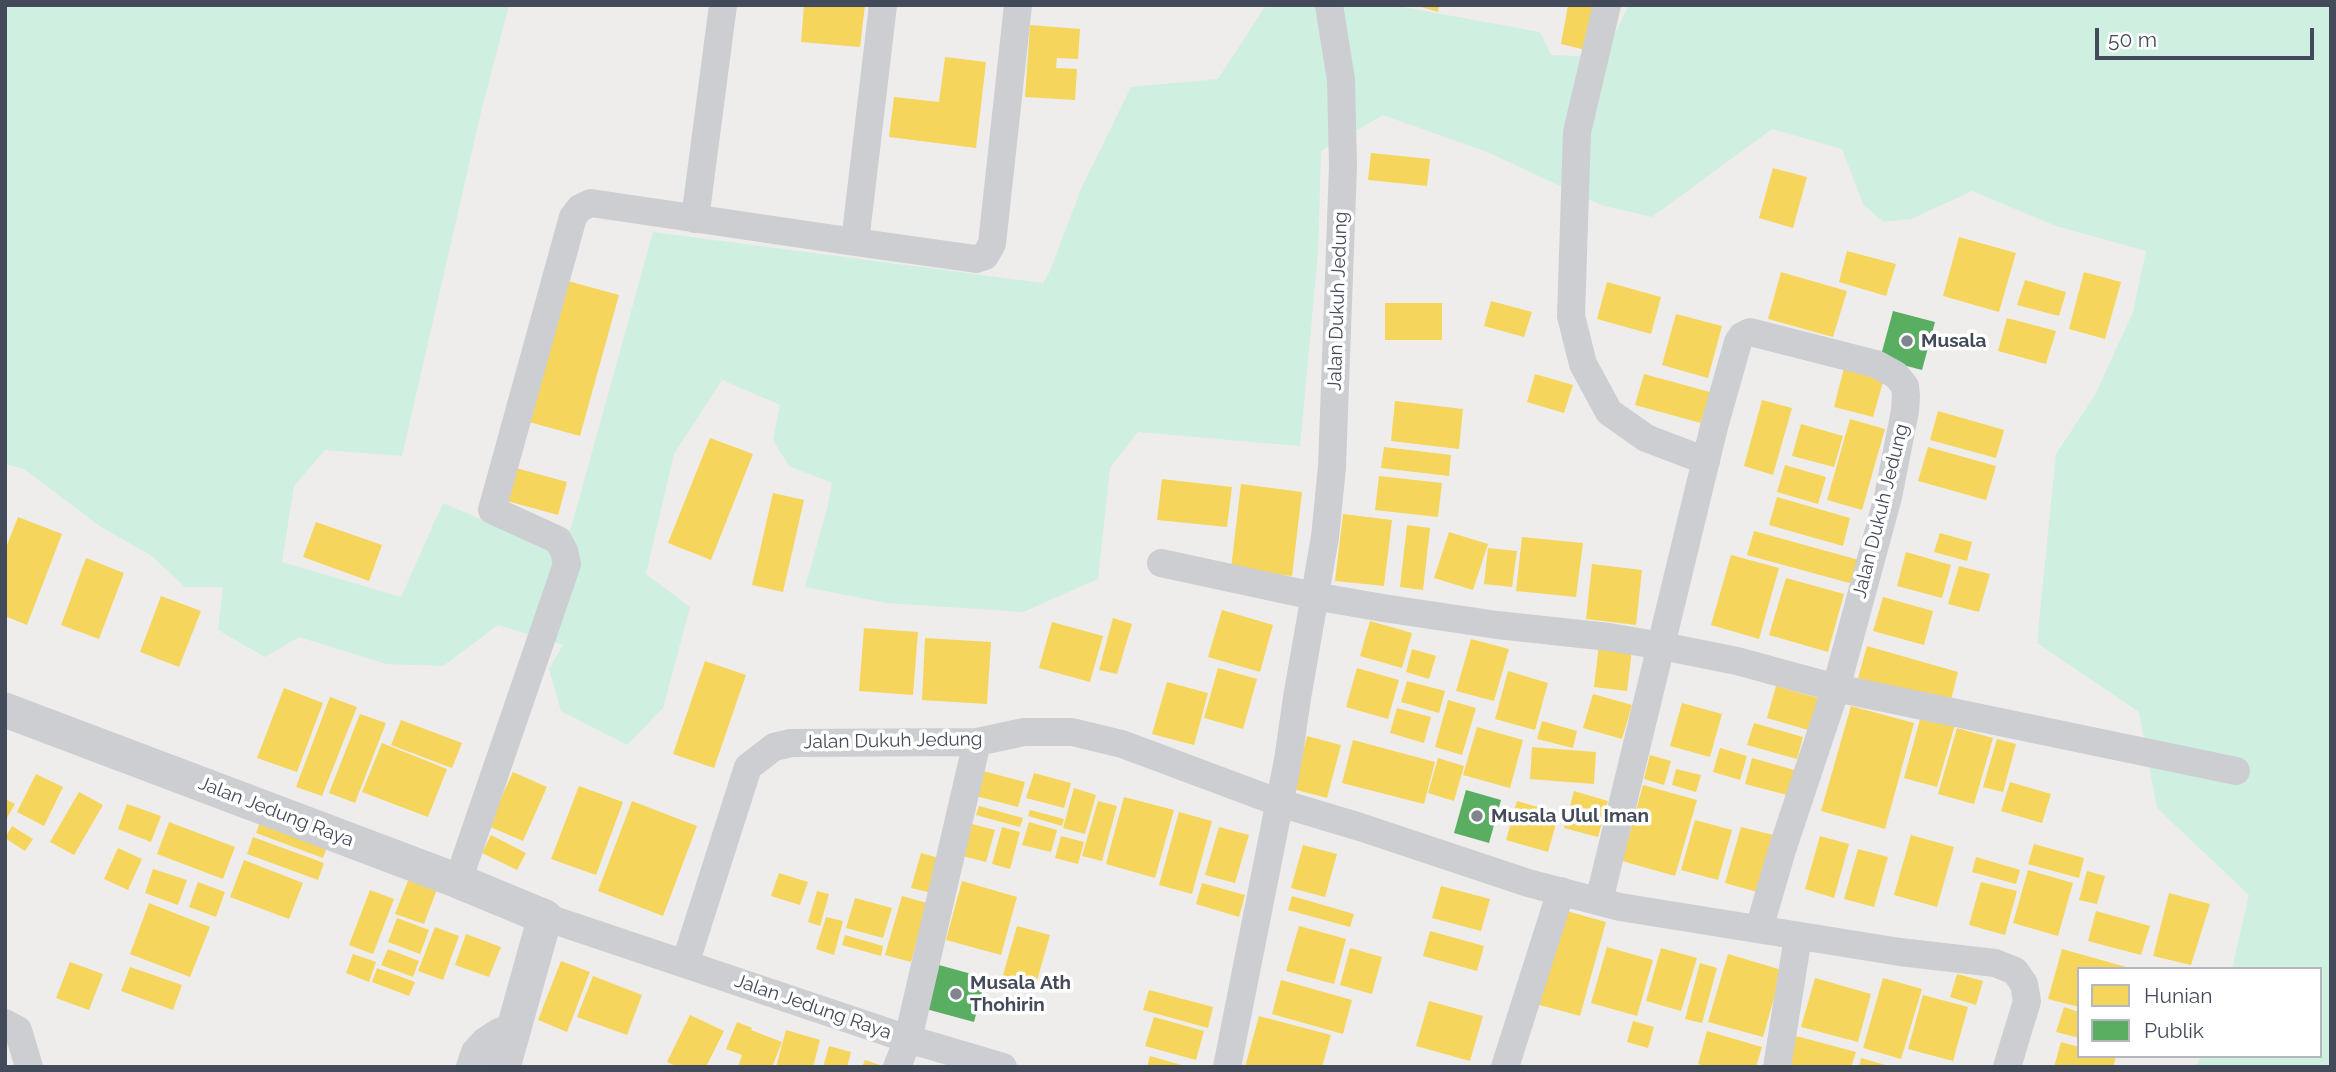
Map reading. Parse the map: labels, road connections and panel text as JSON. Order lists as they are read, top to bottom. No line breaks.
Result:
{"streets":{"street":["Jalan Dukuh Jedung","Jalan Jedung Raya"]},"crossings":[["Jalan Dukuh Jedung","Jalan Jedung Raya"]],"places":["Musala","Musala Ulul Iman","Musala Ath Thohirin"],"legend":["Hunian","Publik"],"scale_bar":"50 m"}
